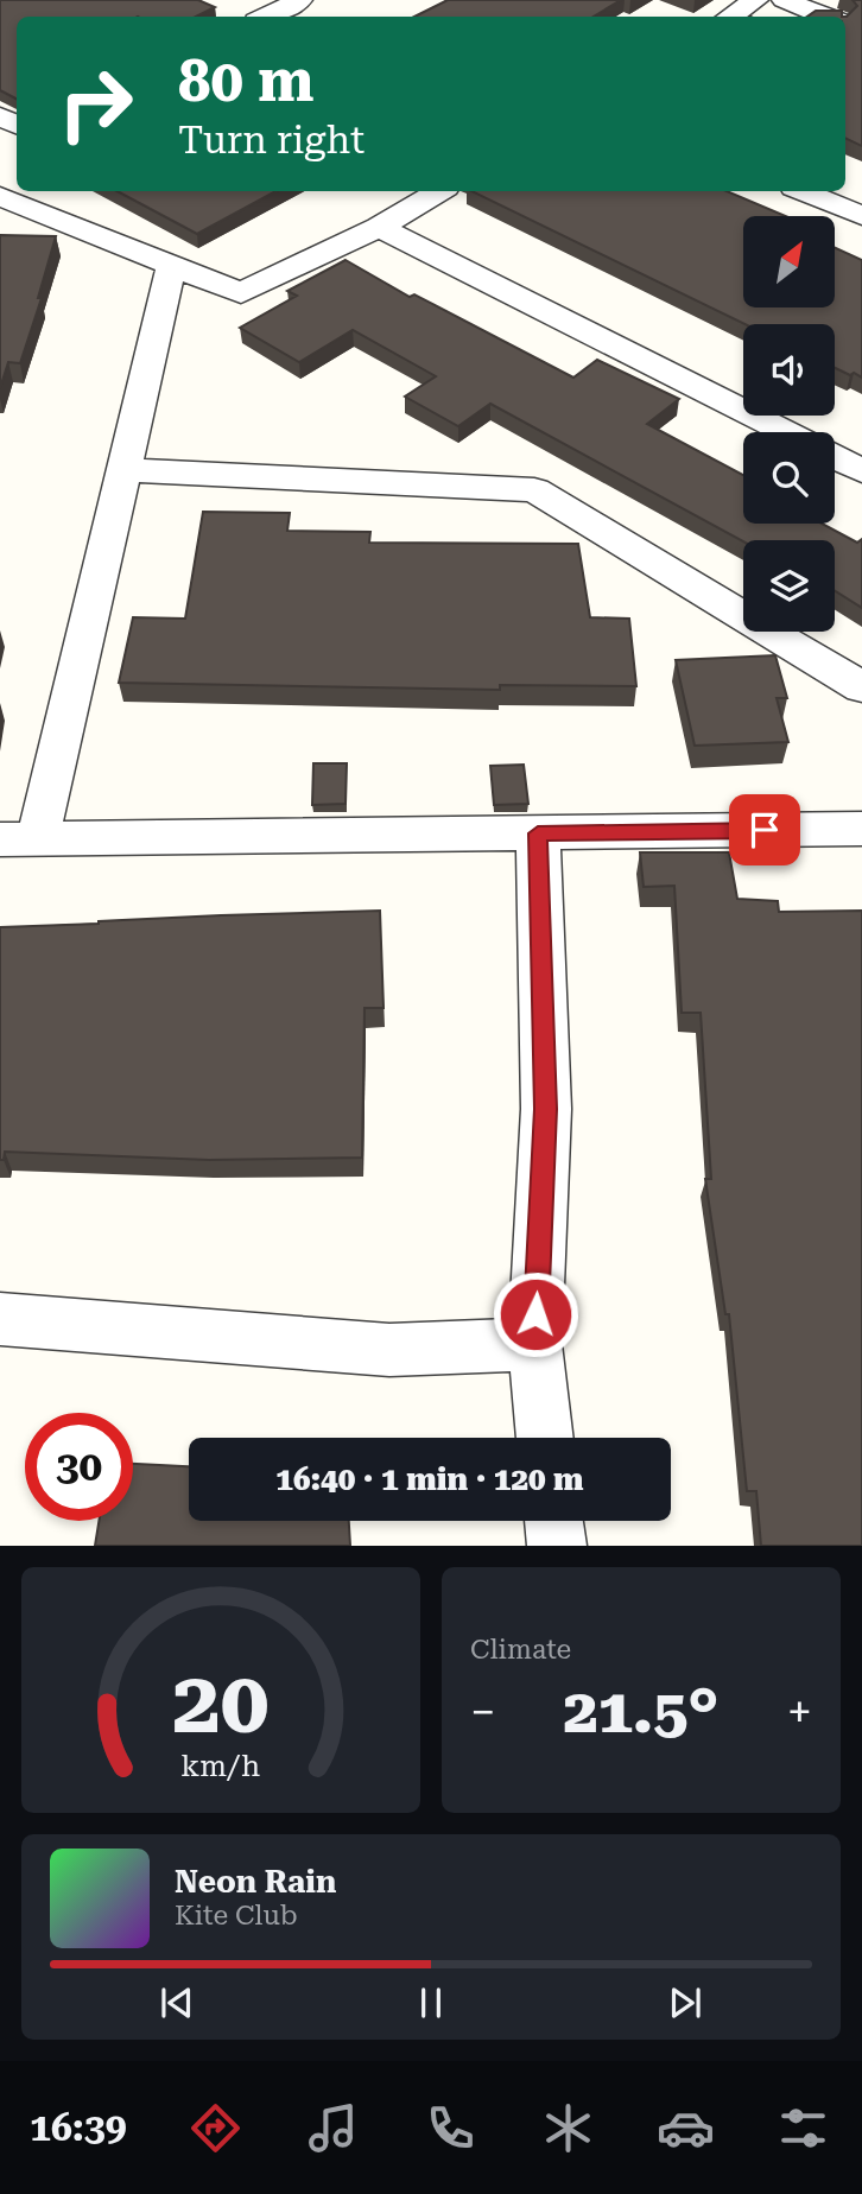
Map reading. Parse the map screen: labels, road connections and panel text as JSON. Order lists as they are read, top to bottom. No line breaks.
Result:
{"north":"top right","page":{"turn":["80 m","Turn right"],"limit":"30","trip":"16:40 · 1 min · 120 m","tile":"Climate","heat":["−","21.5°","+"],"song":["Neon Rain","Kite Club"],"tabs":"16:39","gauge":["20","km/h"]}}
